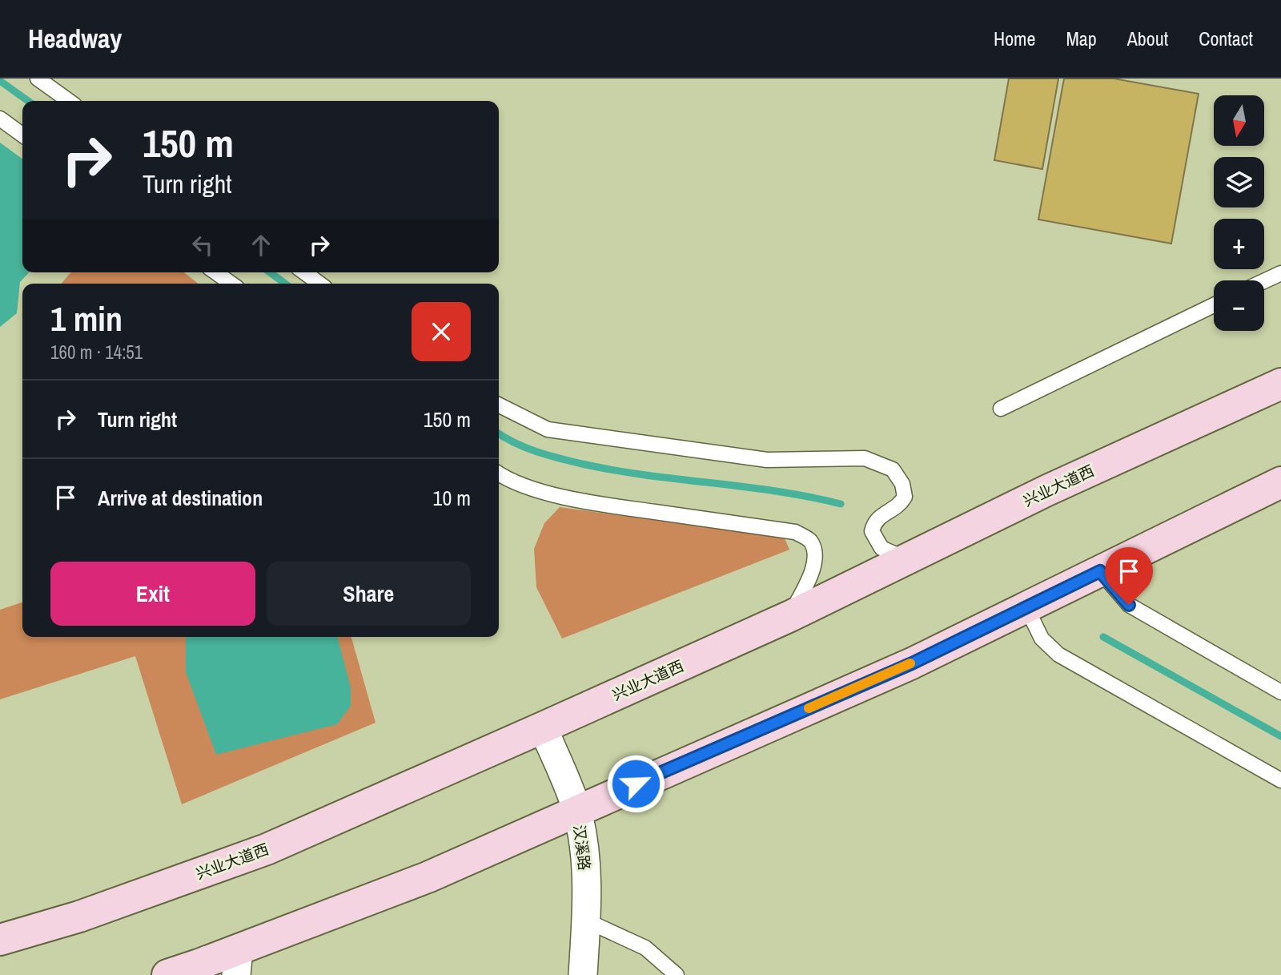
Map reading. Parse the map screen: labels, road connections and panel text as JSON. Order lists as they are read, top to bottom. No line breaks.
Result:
{"streets":{"street":["兴业大道西","汉溪路"]},"crossings":[["兴业大道西","汉溪路"]],"north":"bottom","page":{"header":"Headway","nav":["Home","Map","About","Contact"],"map_buttons":["+","−"],"turn":["150 m","Turn right"],"heading":["1 min","160 m · 14:51"],"list":[{"name":"Turn right","value":"150 m"},{"name":"Arrive at destination","value":"10 m"}],"buttons":["Exit","Share"]}}
